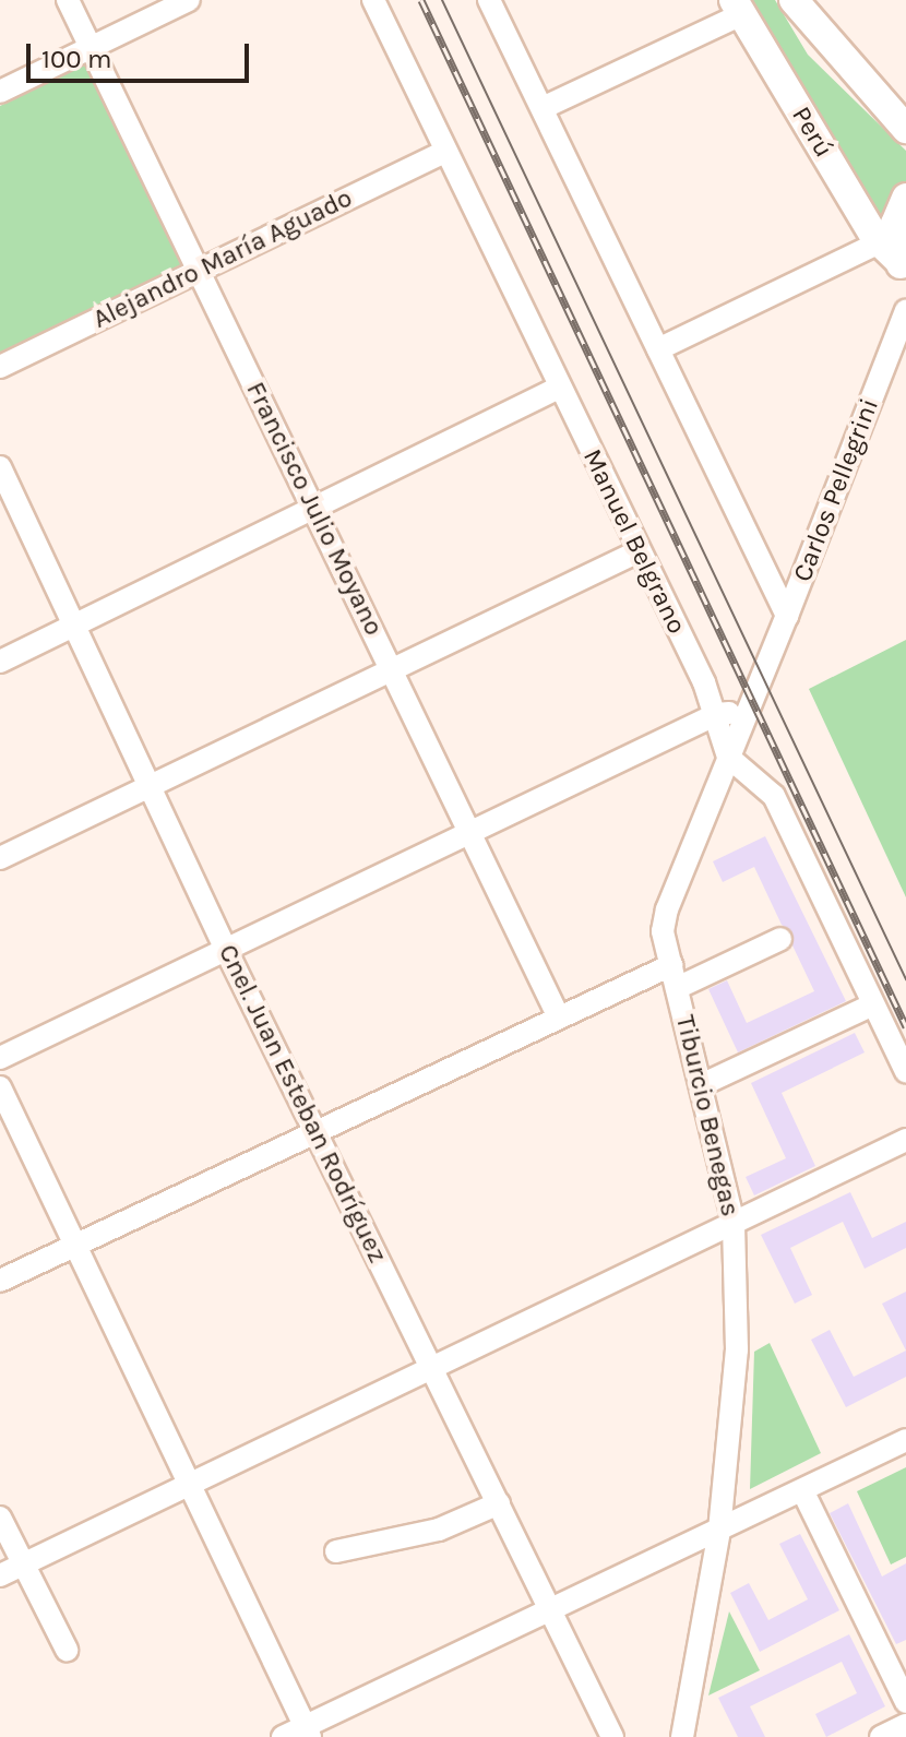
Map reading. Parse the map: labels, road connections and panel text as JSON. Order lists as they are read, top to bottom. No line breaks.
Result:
{"streets":{"main road":["Perú"],"street":["Alejandro María Aguado","Carlos Pellegrini","Francisco Julio Moyano","Manuel Belgrano","Cnel. Juan Esteban Rodríguez","Tiburcio Benegas"]},"crossings":[["Alejandro María Aguado","Francisco Julio Moyano"],["Alejandro María Aguado","Manuel Belgrano"],["Carlos Pellegrini","Tiburcio Benegas"],["Manuel Belgrano","Tiburcio Benegas"]],"scale_bar":"100 m"}
